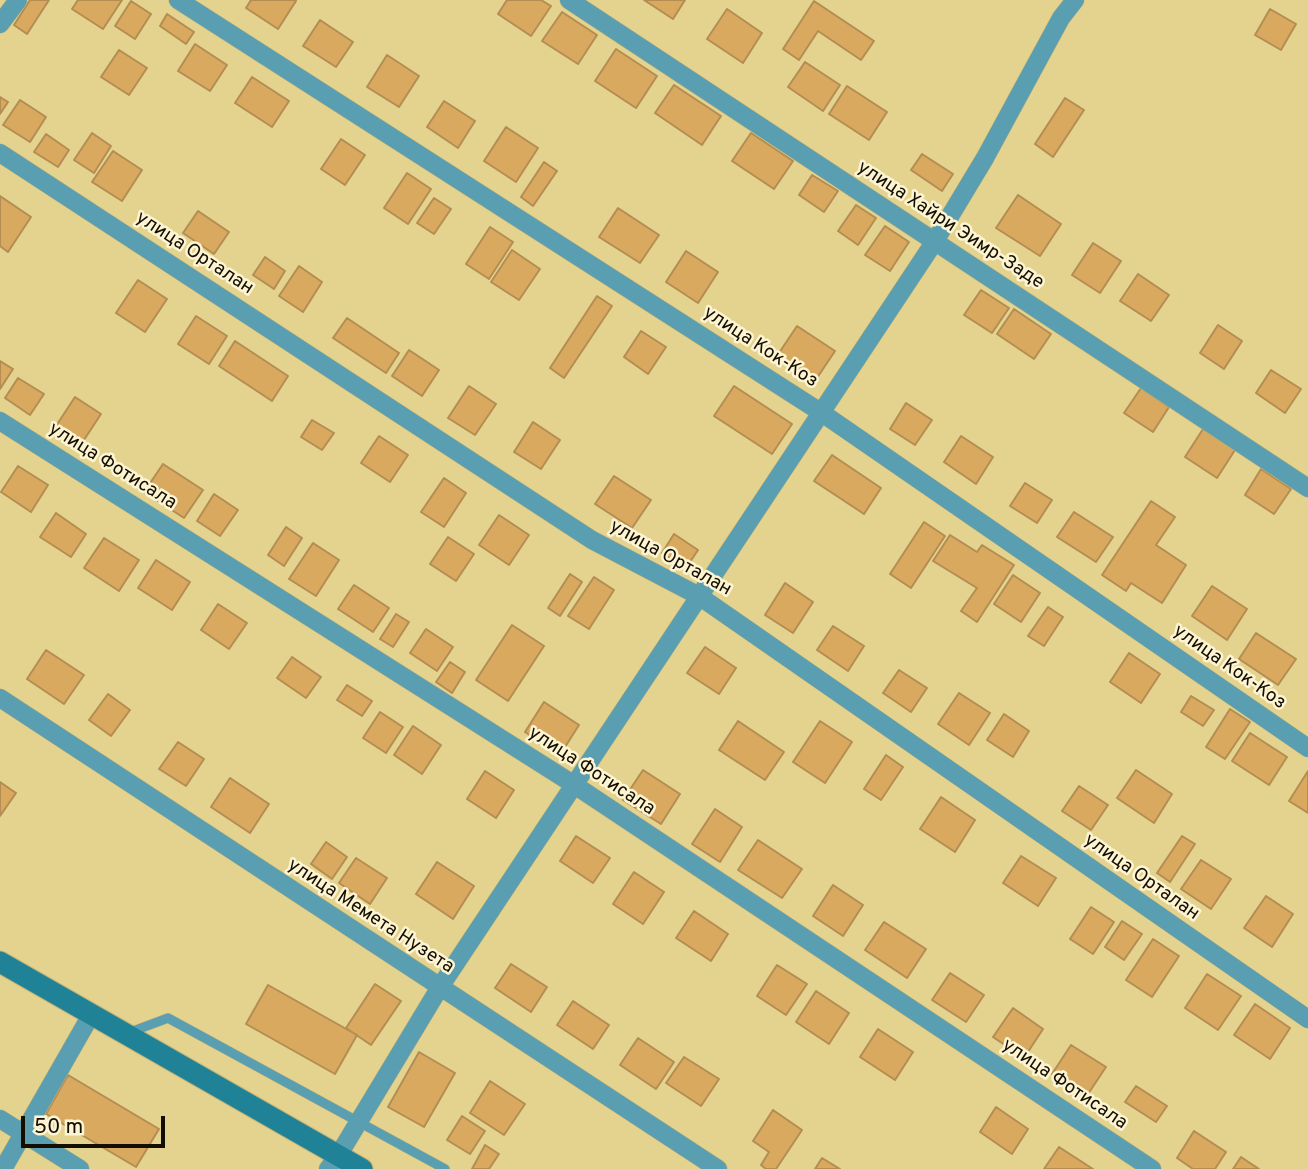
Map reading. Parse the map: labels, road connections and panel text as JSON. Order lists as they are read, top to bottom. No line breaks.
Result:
{"streets":{"street":["улица Хайри Эимр-Заде","улица Орталан","улица Кок-Коз","улица Фотисала","улица Мемета Нузета"]},"scale_bar":"50 m"}
